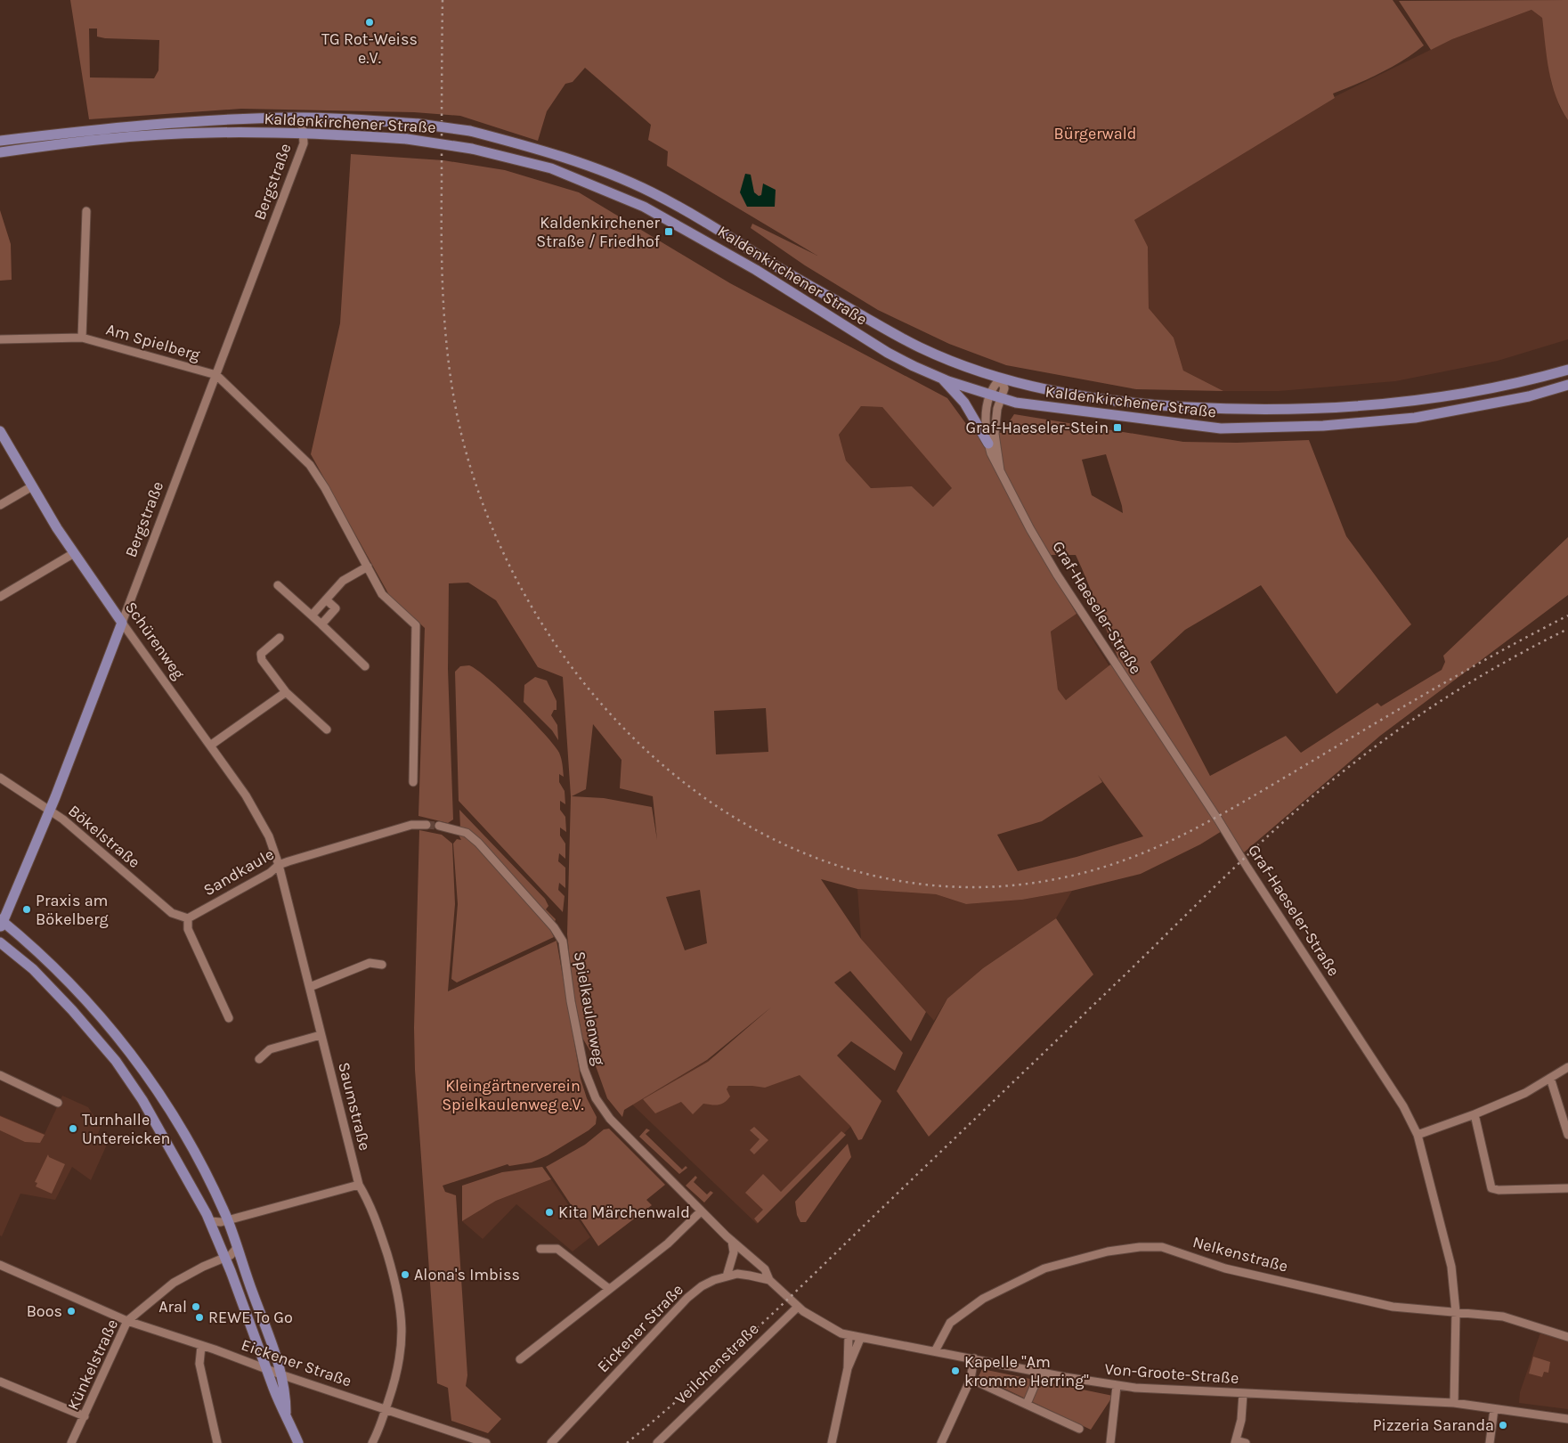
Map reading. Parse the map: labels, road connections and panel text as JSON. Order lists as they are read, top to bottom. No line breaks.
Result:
{"streets":{"main road":["Kaldenkirchener Straße","Bergstraße","Schürenweg"],"street":["Am Spielberg","Graf-Haeseler-Straße","Bökelstraße","Sandkaule","Spielkaulenweg","Saumstraße","Nelkenstraße","Eickener Straße","Veilchenstraße","Künkelstraße","Von-Groote-Straße"]},"crossings":[["Kaldenkirchener Straße","Bergstraße"],["Kaldenkirchener Straße","Graf-Haeseler-Straße"],["Bergstraße","Am Spielberg"],["Bergstraße","Schürenweg"],["Bergstraße","Bökelstraße"],["Graf-Haeseler-Straße","Nelkenstraße"],["Graf-Haeseler-Straße","Von-Groote-Straße"],["Schürenweg","Sandkaule"],["Schürenweg","Saumstraße"],["Bökelstraße","Sandkaule"],["Sandkaule","Saumstraße"],["Spielkaulenweg","Eickener Straße"],["Spielkaulenweg","Von-Groote-Straße"],["Saumstraße","Eickener Straße"],["Nelkenstraße","Von-Groote-Straße"],["Eickener Straße","Künkelstraße"],["Eickener Straße","Von-Groote-Straße"],["Veilchenstraße","Von-Groote-Straße"]],"parks":["Bürgerwald","Kleingärtnerverein Spielkaulenweg e.V."],"places":{"other":["TG Rot-Weiss e.V.","Praxis am Bökelberg","Turnhalle Untereicken","Kita Märchenwald","Alona's Imbiss","Aral","Boos","REWE To Go","Kapelle \"Am kromme Herring\"","Pizzeria Saranda"],"transit":["Kaldenkirchener Straße / Friedhof","Graf-Haeseler-Stein"]}}
